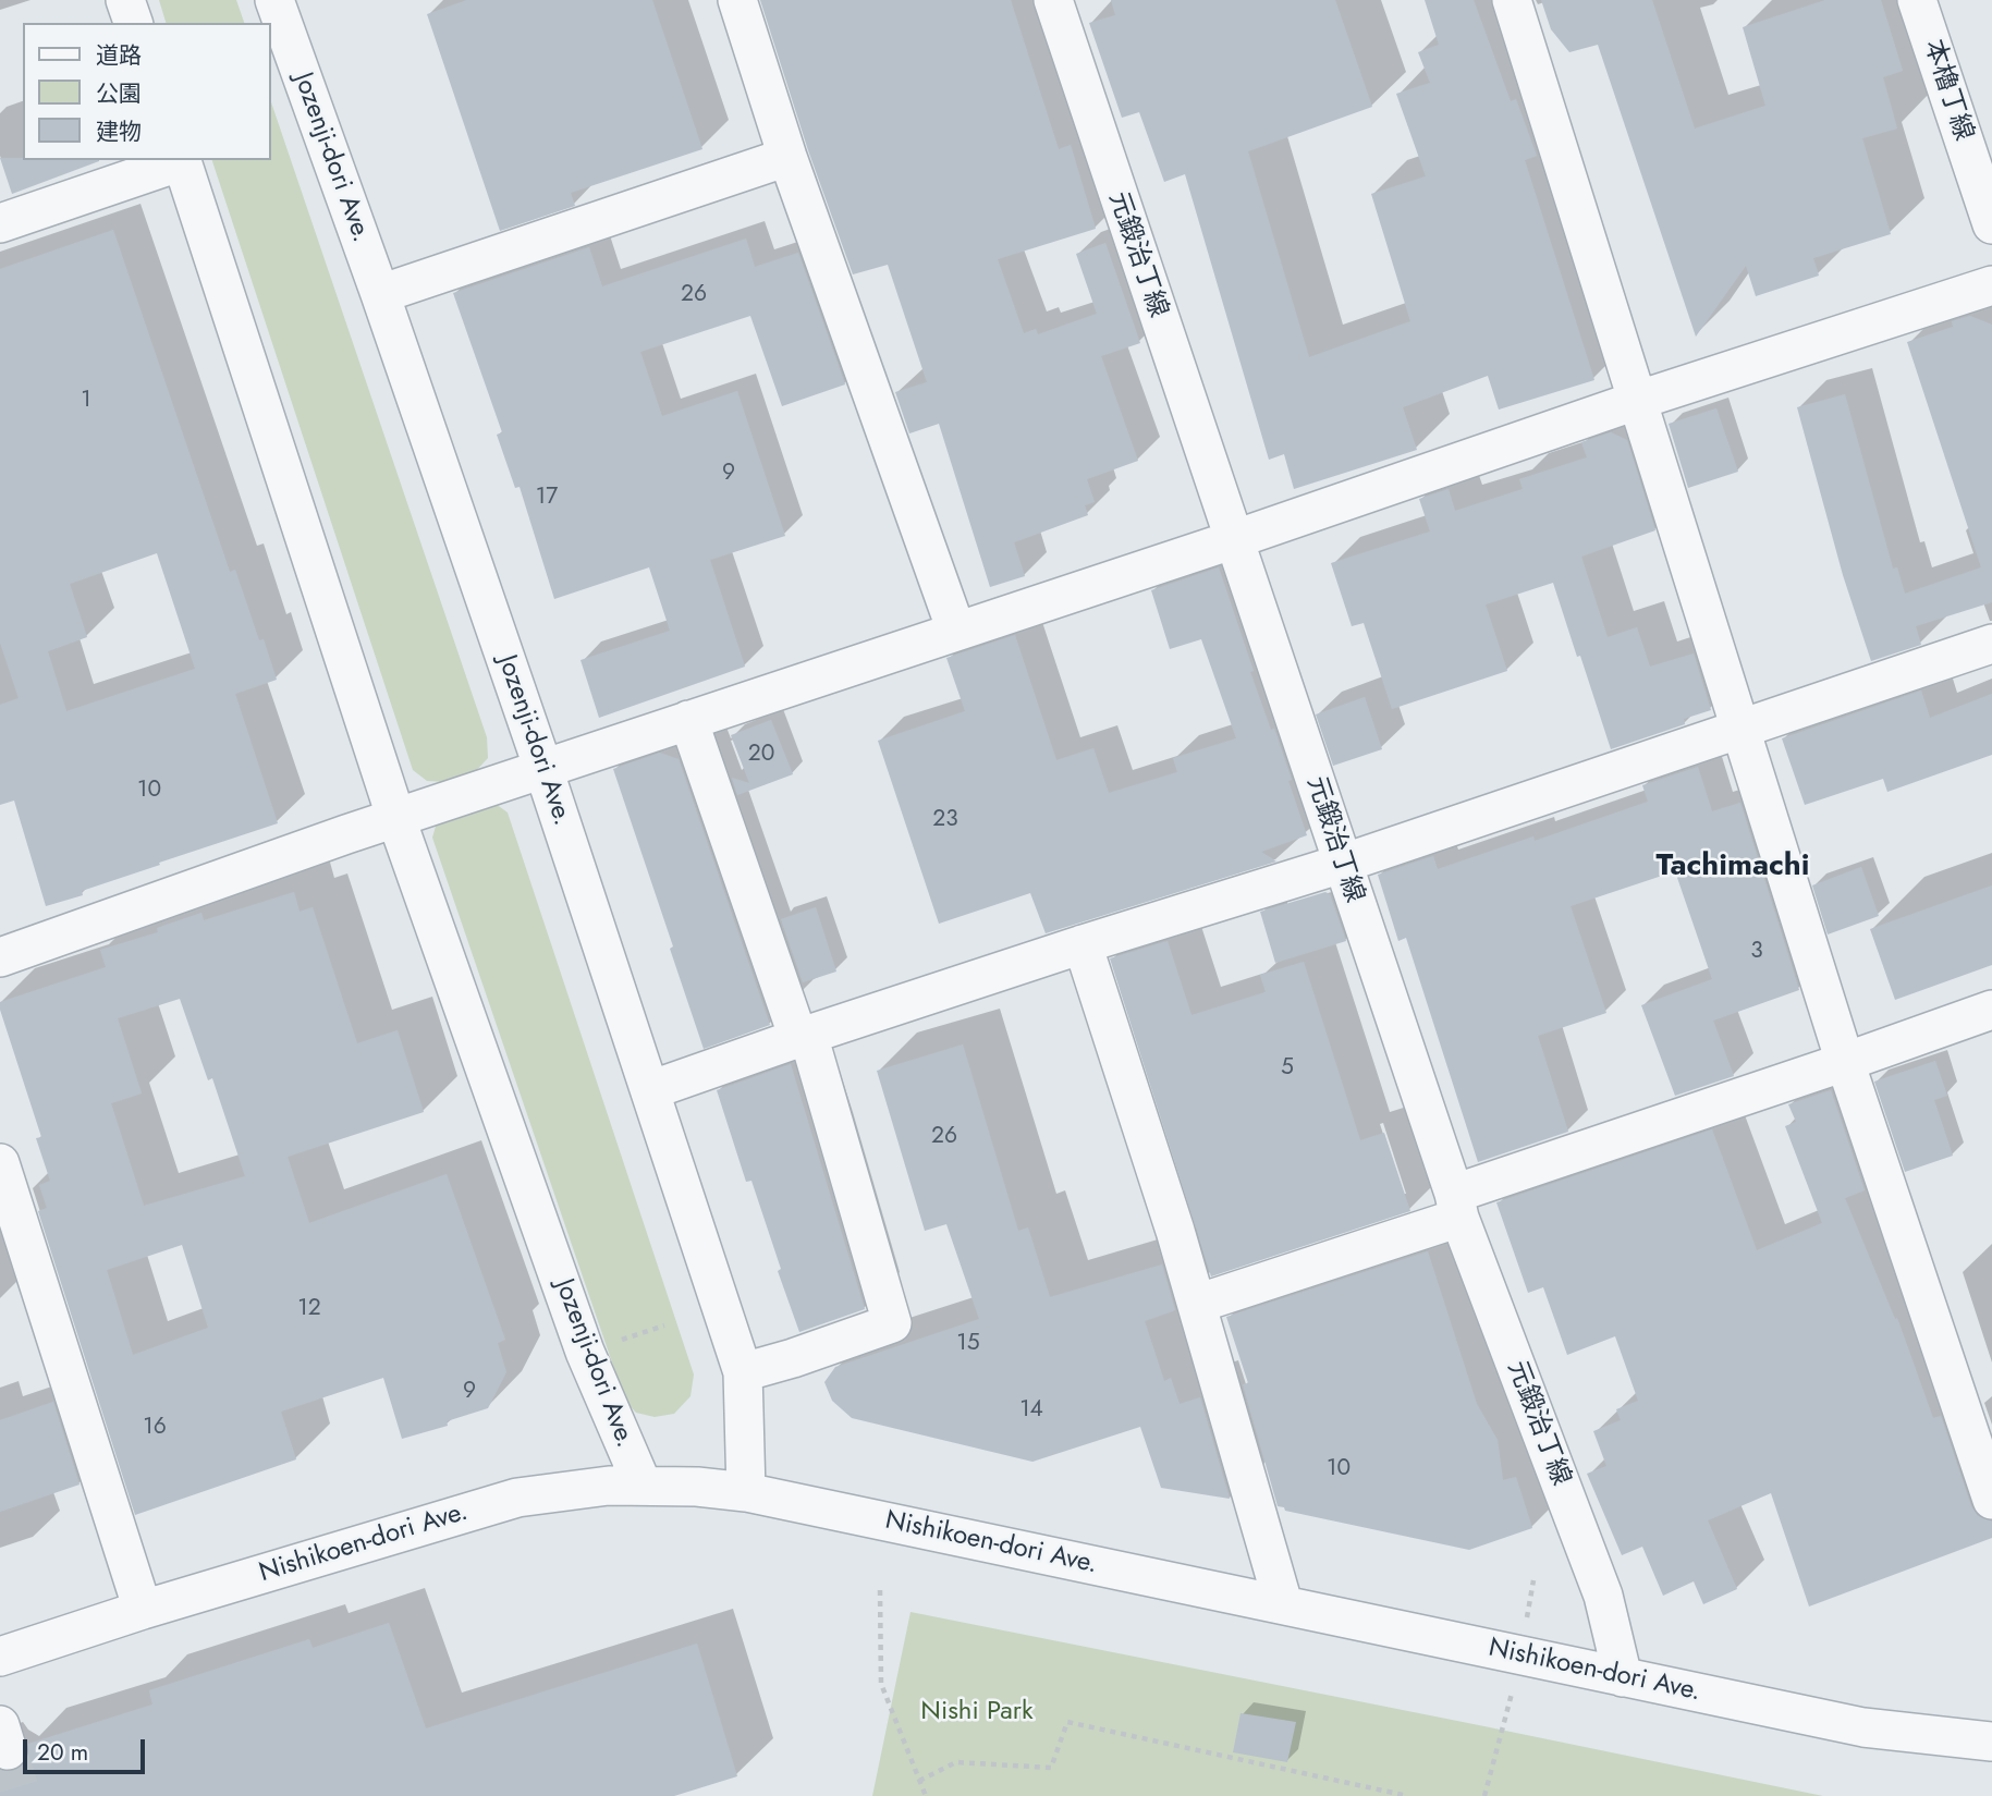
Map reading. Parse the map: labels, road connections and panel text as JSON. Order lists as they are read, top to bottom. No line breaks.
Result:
{"streets":{"street":["本櫓丁線","Jozenji-dori Ave.","元鍛治丁線","Nishikoen-dori Ave."]},"crossings":[["Jozenji-dori Ave.","Nishikoen-dori Ave."],["元鍛治丁線","Nishikoen-dori Ave."]],"districts":["Tachimachi"],"parks":["Nishi Park"],"house_numbers":["26","1","9","17","20","10","23","3","5","26","12","15","9","14","16","10"],"legend":["道路","公園","建物"],"scale_bar":"20 m"}
